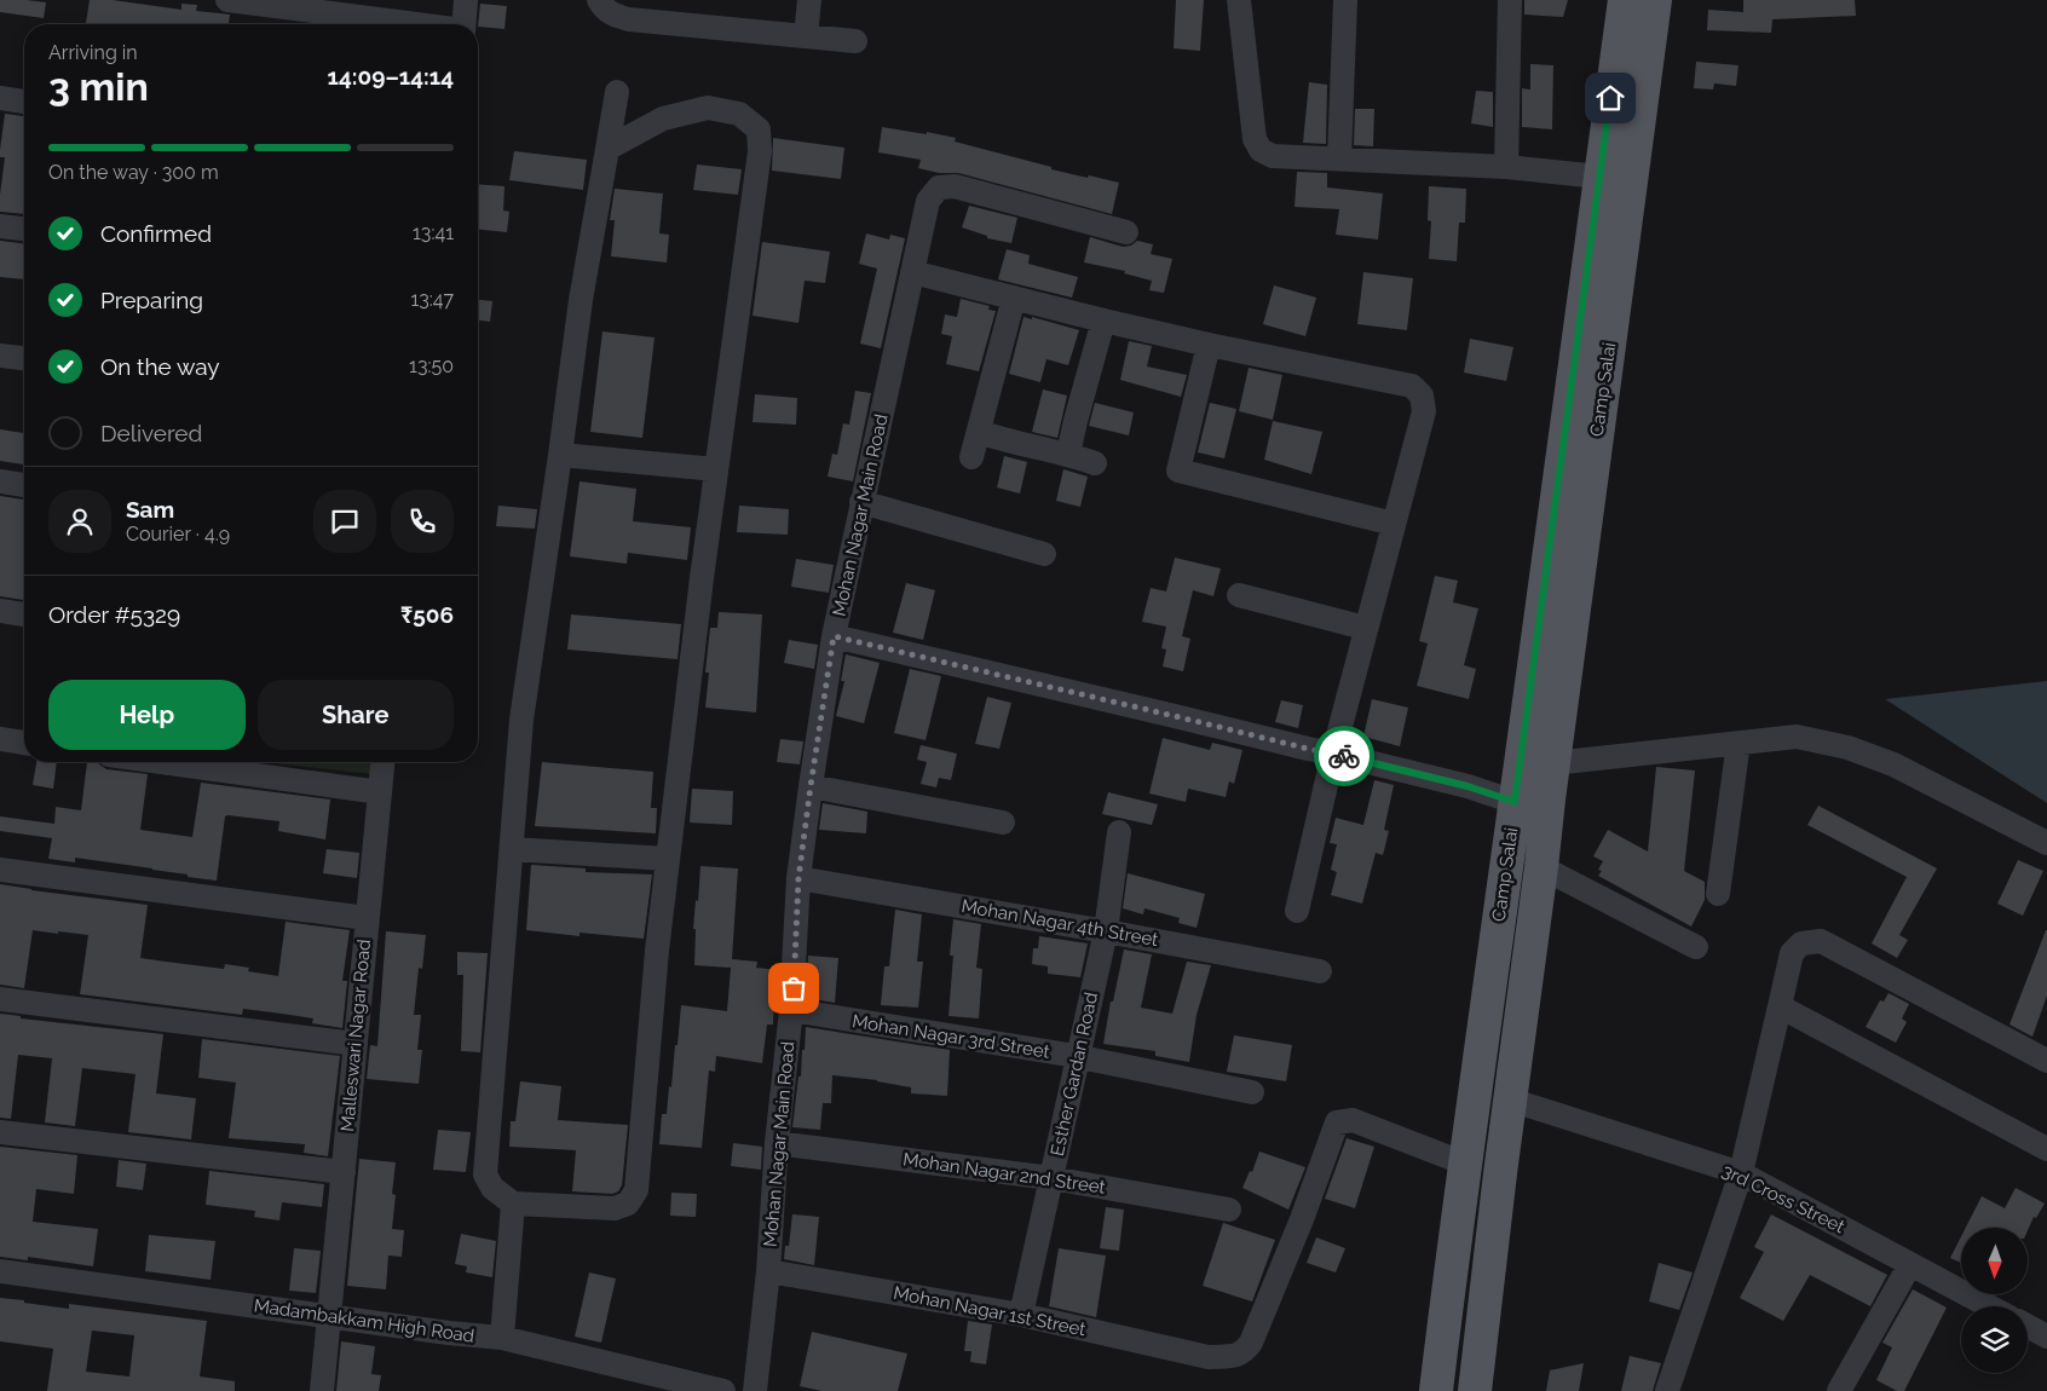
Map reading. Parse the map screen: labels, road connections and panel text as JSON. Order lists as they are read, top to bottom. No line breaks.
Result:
{"streets":{"main road":["Camp Salai"],"street":["Mohan Nagar Main Road","Mohan Nagar 4th Street","Malleswari Nagar Road","Mohan Nagar 3rd Street","Esther Gardan Road","Mohan Nagar 2nd Street","3rd Cross Street","Mohan Nagar 1st Street","Madambakkam High Road"]},"crossings":[["Camp Salai","3rd Cross Street"],["Camp Salai","Mohan Nagar 1st Street"],["Mohan Nagar Main Road","Mohan Nagar 4th Street"],["Mohan Nagar Main Road","Mohan Nagar 3rd Street"],["Mohan Nagar Main Road","Mohan Nagar 2nd Street"],["Mohan Nagar Main Road","Mohan Nagar 1st Street"],["Mohan Nagar 4th Street","Esther Gardan Road"],["Malleswari Nagar Road","Madambakkam High Road"],["Mohan Nagar 3rd Street","Esther Gardan Road"],["Esther Gardan Road","Mohan Nagar 2nd Street"],["Esther Gardan Road","Mohan Nagar 1st Street"]],"north":"bottom","page":{"heading":["3 min","Arriving in","14:09–14:14"],"panel":["Sam","Courier · 4.9","Order #5329","₹506"],"bar":"On the way · 300 m","list":[["Confirmed","13:41"],["Preparing","13:47"],["On the way","13:50"],"Delivered"],"buttons":["Help","Share"]}}
